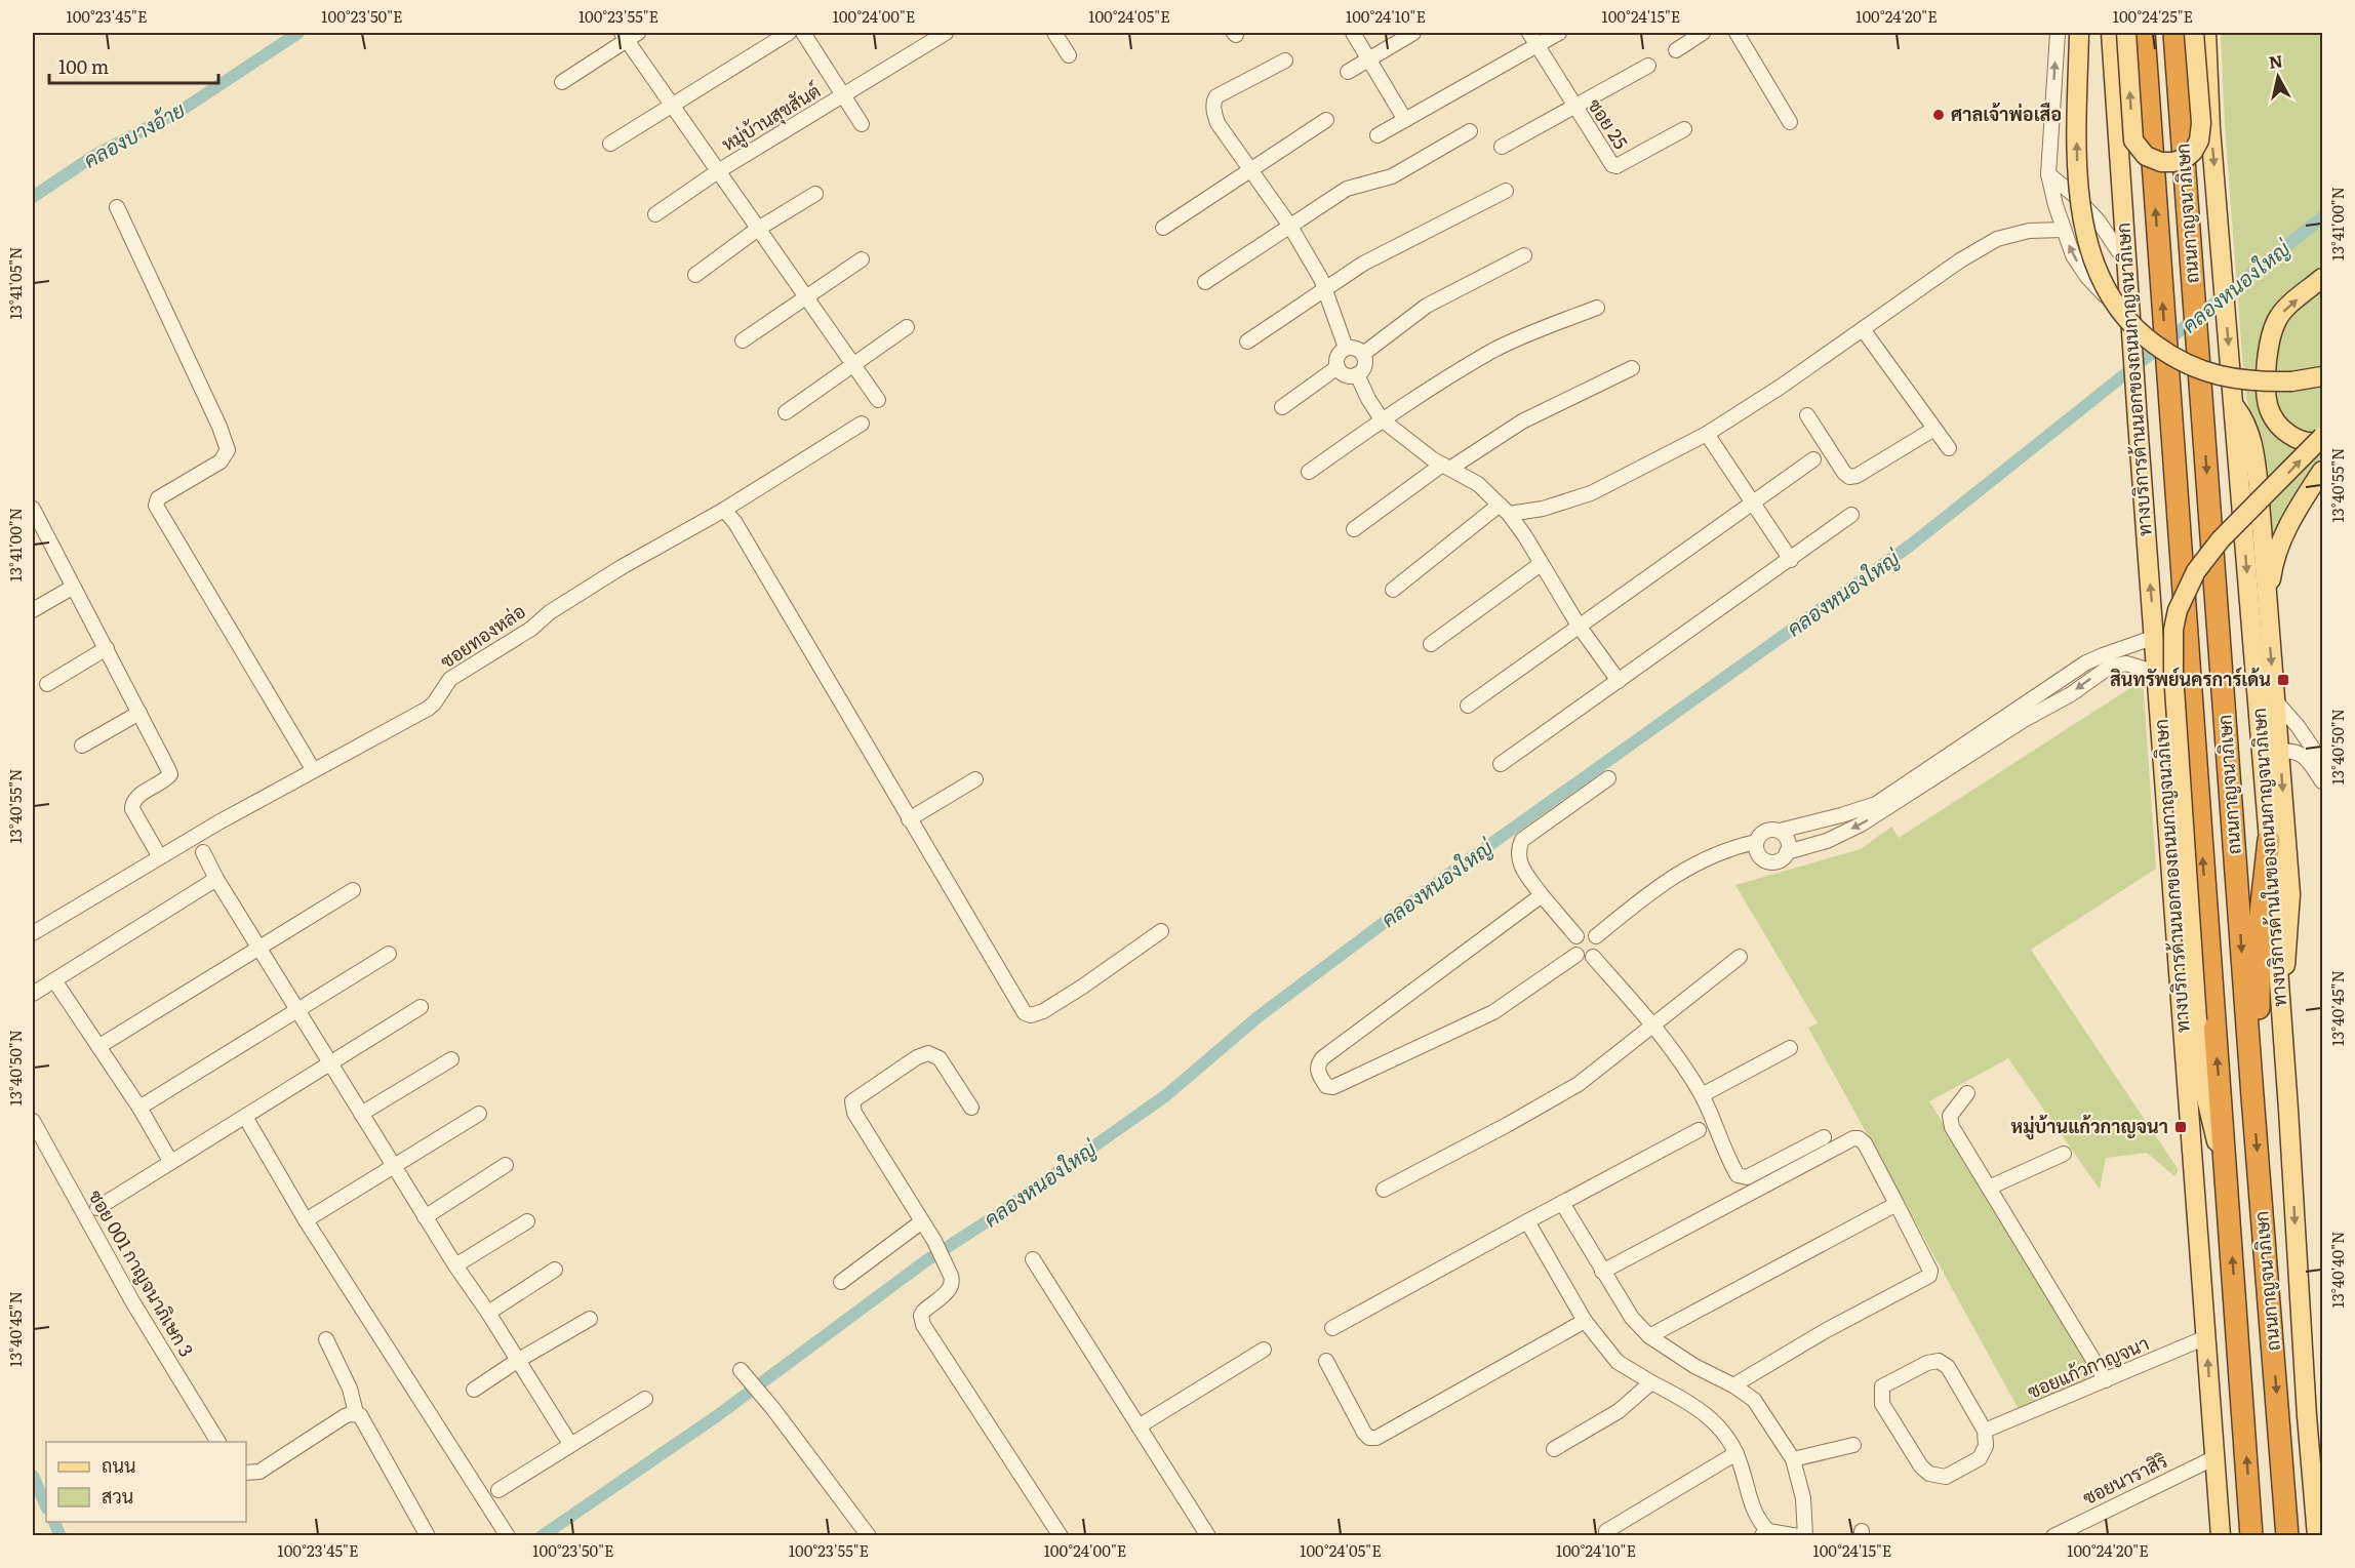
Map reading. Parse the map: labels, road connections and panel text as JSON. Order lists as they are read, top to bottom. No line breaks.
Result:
{"streets":{"highway":["ถนนกาญจนาภิเษก"],"main road":["ทางบริการด้านนอกของถนนกาญจนาภิเษก","ทางบริการด้านในของถนนกาญจนาภิเษก"],"street":["หมู่บ้านสุขสันต์","ซอย 25","ซอยทองหล่อ","ซอย 001 กาญจนาภิเษก 3","ซอยแก้วกาญจนา","ซอยนาราสิริ"]},"crossings":[["ทางบริการด้านนอกของถนนกาญจนาภิเษก","ซอยแก้วกาญจนา"],["ทางบริการด้านนอกของถนนกาญจนาภิเษก","ซอยนาราสิริ"]],"water":["คลองบางอ้าย","คลองหนองใหญ่"],"places":{"other":["ศาลเจ้าพ่อเสือ"],"transit":["สินทรัพย์นครการ์เด้น","หมู่บ้านแก้วกาญจนา"]},"legend":["ถนน","สวน"],"scale_bar":"100 m","north":"top","coordinates":["100°23'45\"E","100°23'50\"E","100°23'55\"E","100°24'00\"E","100°24'05\"E","100°24'10\"E","100°24'15\"E","100°24'20\"E","100°24'25\"E","13°41'00\"N","13°41'05\"N","13°40'55\"N","13°40'50\"N","13°40'45\"N","13°40'40\"N"]}
